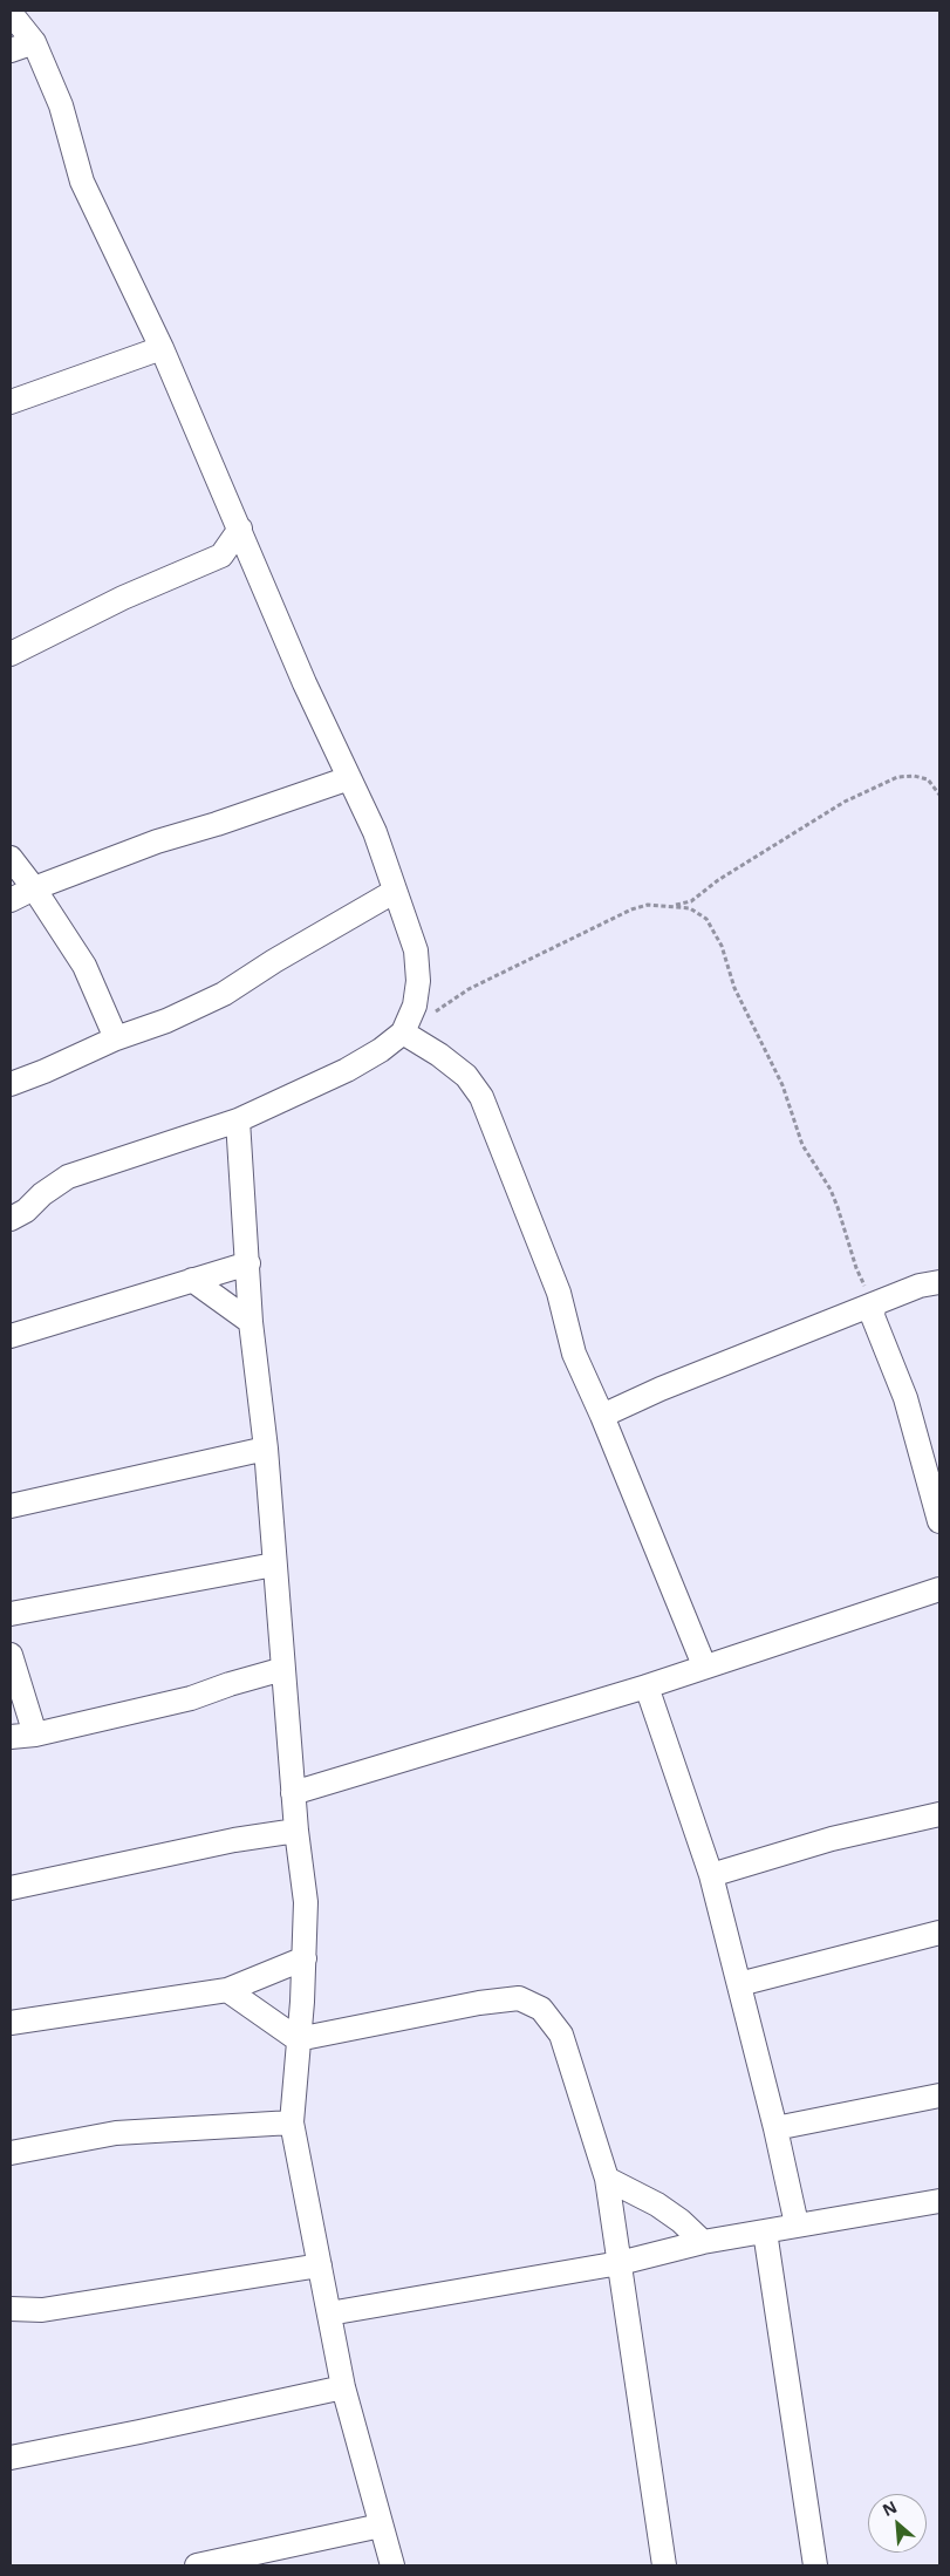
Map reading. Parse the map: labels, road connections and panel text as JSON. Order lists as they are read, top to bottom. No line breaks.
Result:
{"north":"top left"}
